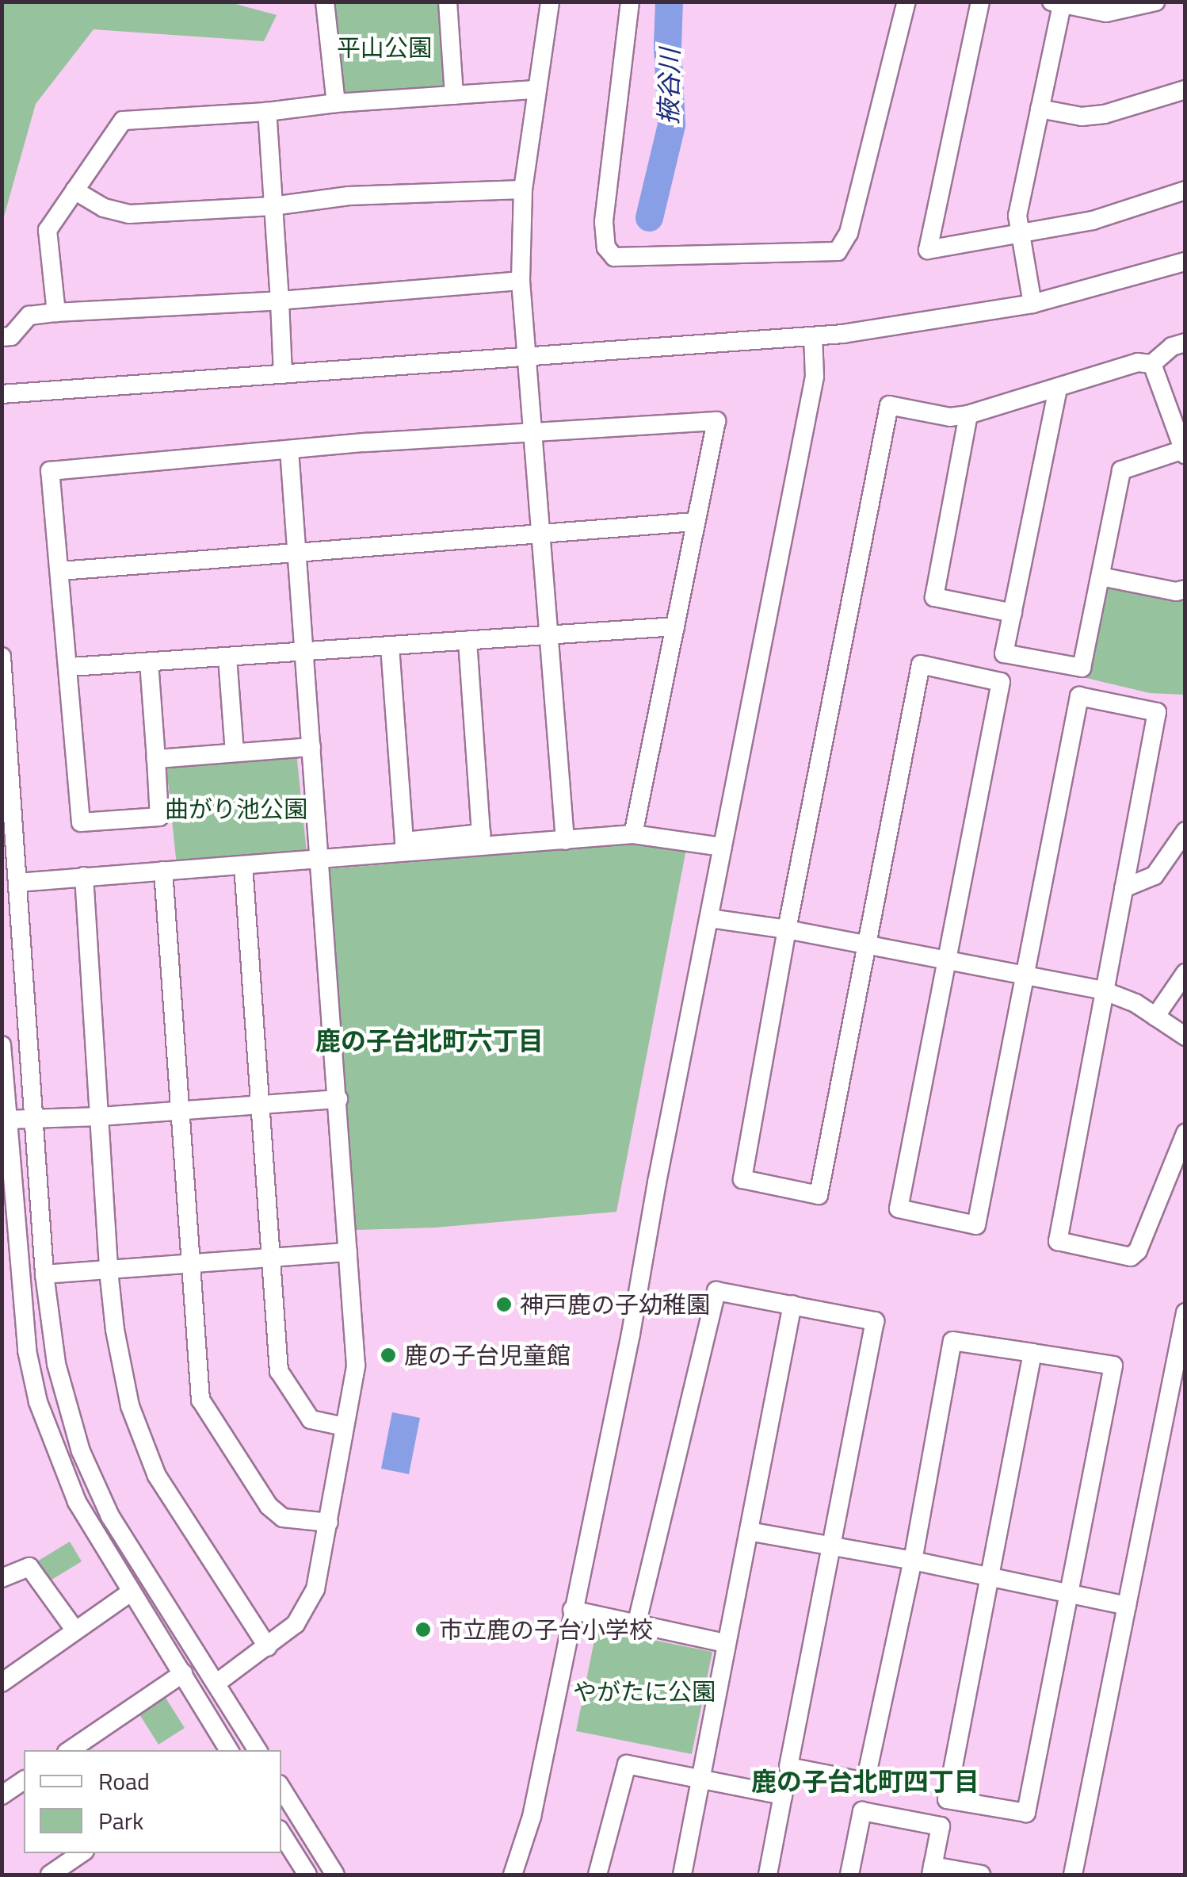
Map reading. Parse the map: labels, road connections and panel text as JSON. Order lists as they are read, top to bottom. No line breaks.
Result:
{"districts":["鹿の子台北町六丁目","鹿の子台北町四丁目"],"water":["掖谷川"],"parks":["平山公園","曲がり池公園","やがたに公園"],"places":["神戸鹿の子幼稚園","鹿の子台児童館","市立鹿の子台小学校"],"legend":["Road","Park"]}
